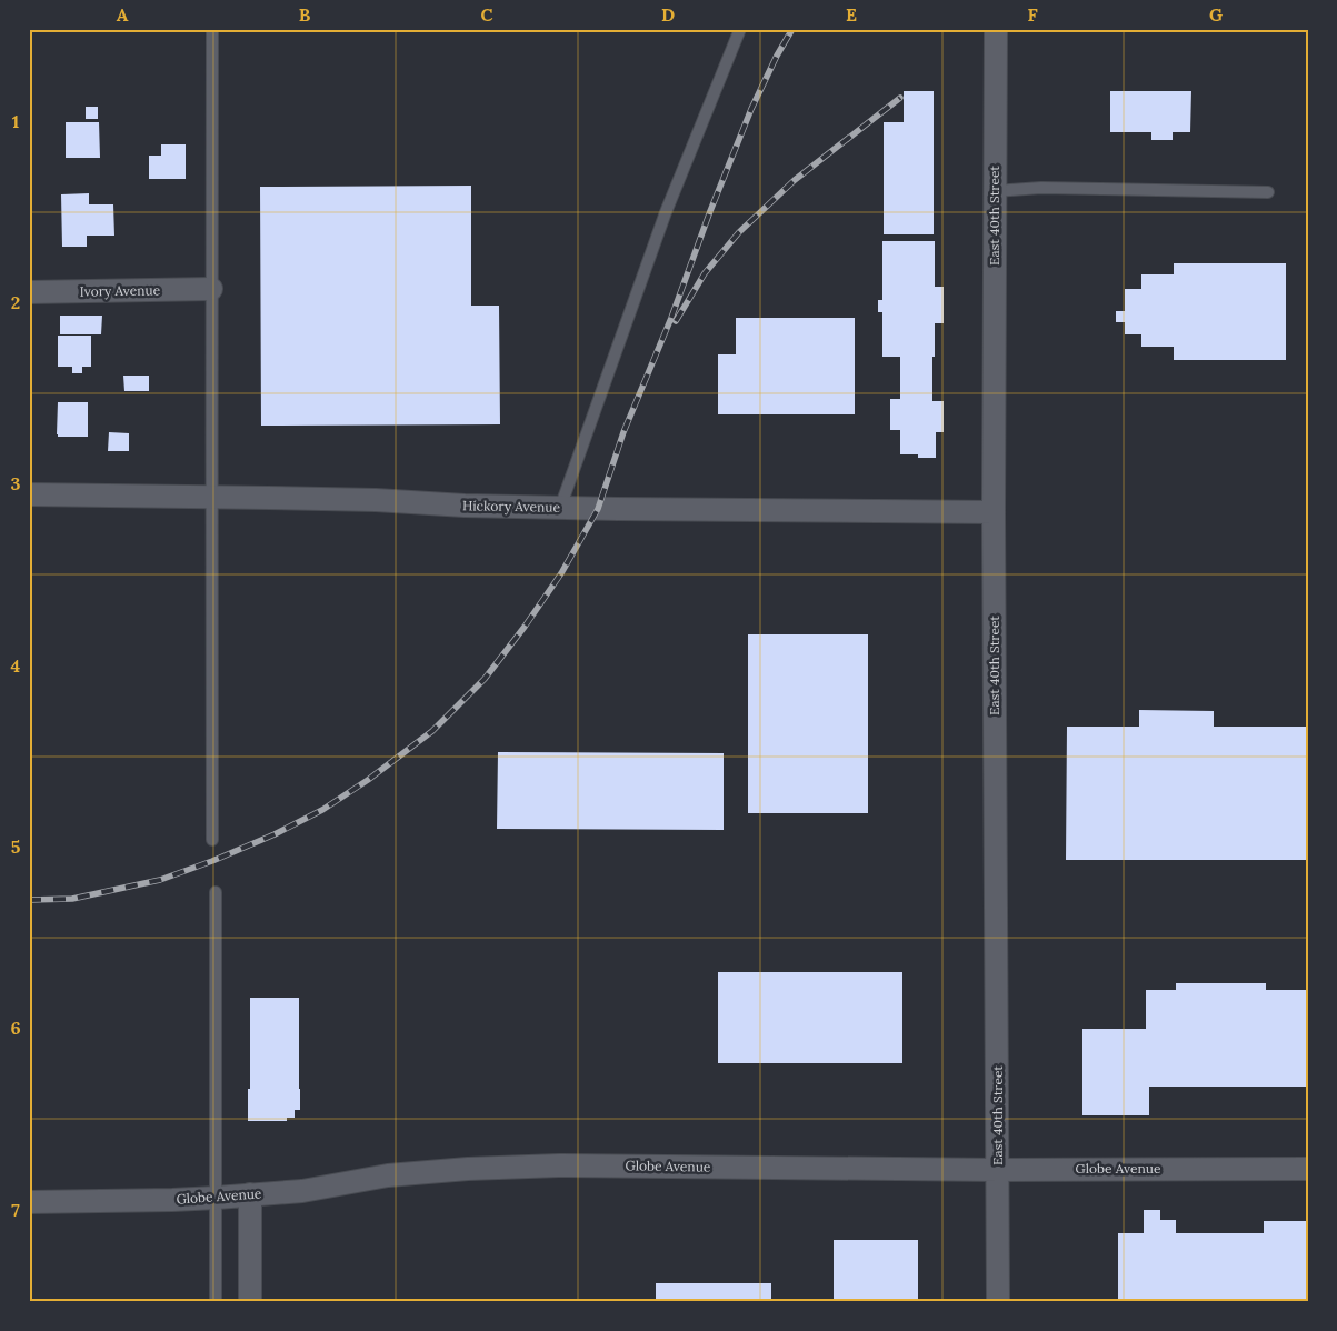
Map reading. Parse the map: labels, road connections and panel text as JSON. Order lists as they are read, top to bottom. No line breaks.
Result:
{"streets":{"street":["East 40th Street","Ivory Avenue","Hickory Avenue","Globe Avenue"]},"crossings":[["East 40th Street","Hickory Avenue"],["East 40th Street","Globe Avenue"]],"grid":{"columns":["A","B","C","D","E","F","G"],"rows":["1","2","3","4","5","6","7"]}}
